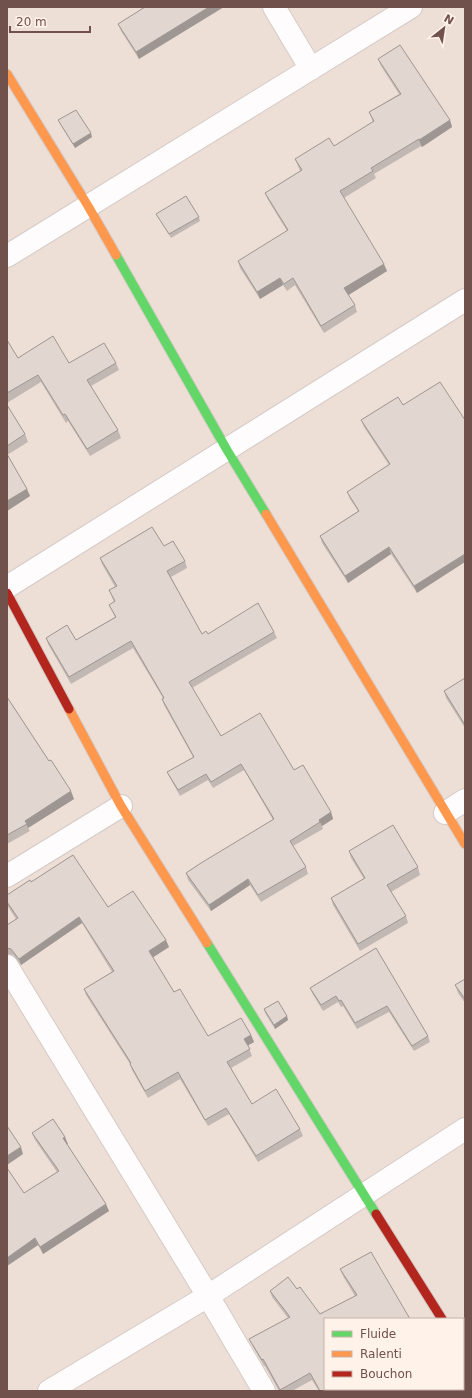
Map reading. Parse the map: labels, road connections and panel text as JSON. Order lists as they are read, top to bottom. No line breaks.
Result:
{"legend":["Fluide","Ralenti","Bouchon"],"scale_bar":"20 m","north":"top right"}
